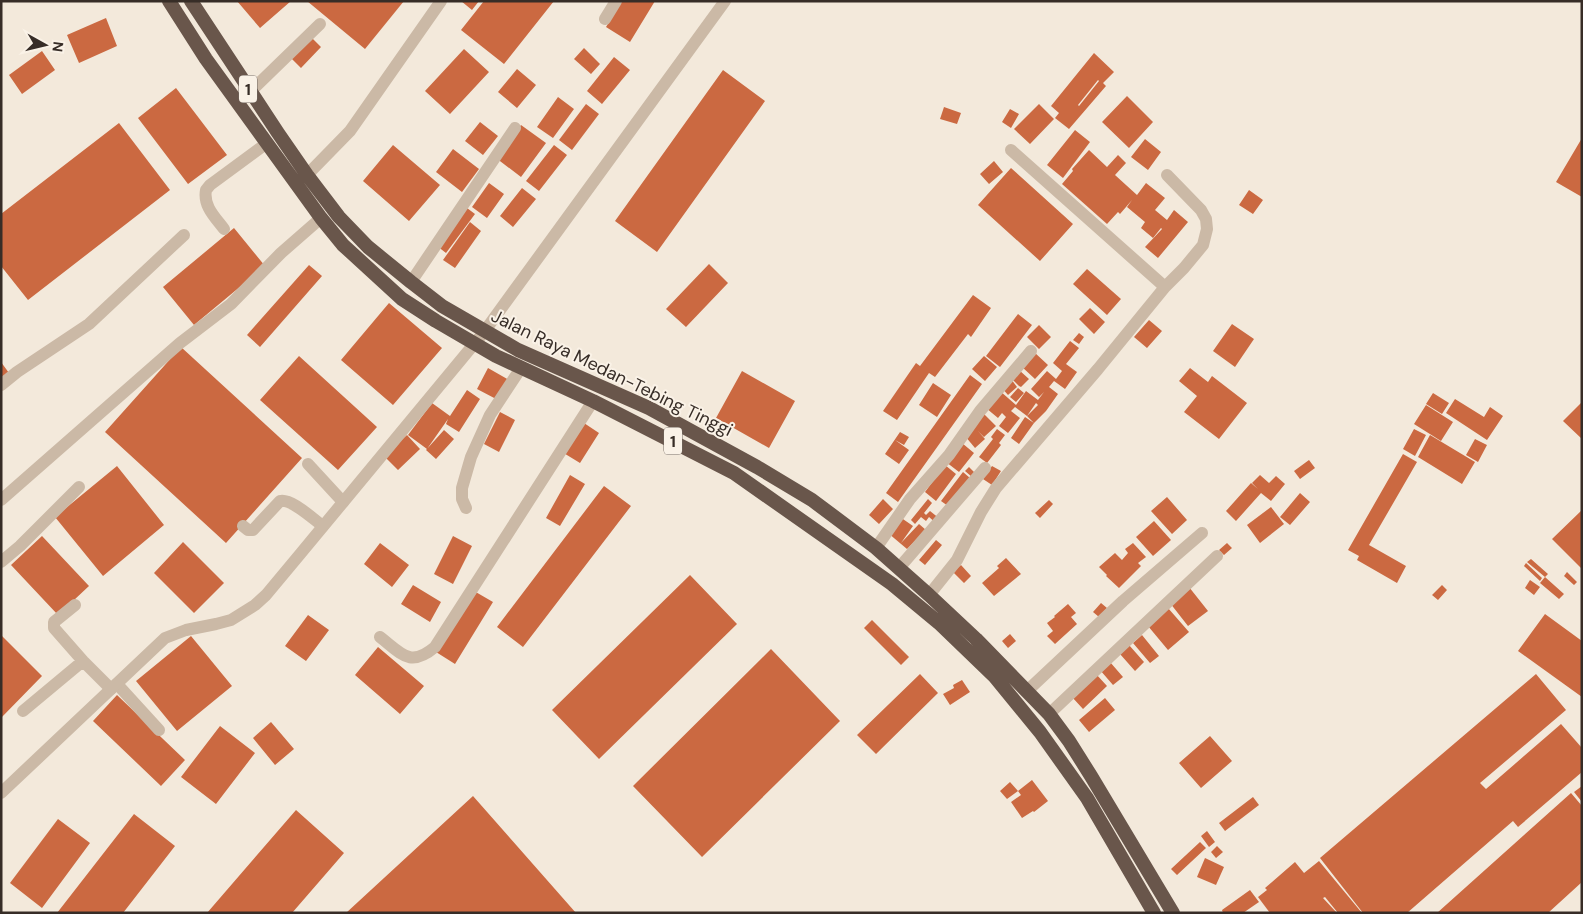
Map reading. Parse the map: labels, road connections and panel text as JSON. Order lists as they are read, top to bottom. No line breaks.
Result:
{"streets":{"highway":["1","Jalan Raya Medan-Tebing Tinggi"]},"north":"right"}
